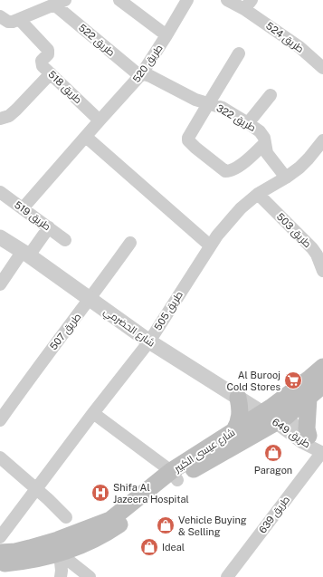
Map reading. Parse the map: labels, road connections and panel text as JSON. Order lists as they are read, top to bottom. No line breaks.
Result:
{"streets":{"main road":["شارع عيسى الكبير"],"street":["طريق 524","طريق 522","طريق 520","طريق 518","طريق 322","طريق 519","طريق 503","طريق 505","شارع الحضرمي","طريق 507","طريق 649","طريق 639"]},"crossings":[["طريق 522","طريق 520"],["طريق 522","طريق 322"],["طريق 520","طريق 518"],["طريق 520","طريق 322"],["طريق 520","طريق 519"],["طريق 322","طريق 505"],["طريق 503","طريق 505"],["طريق 505","شارع الحضرمي"],["طريق 505","شارع عيسى الكبير"],["شارع الحضرمي","طريق 507"],["شارع الحضرمي","طريق 649"],["شارع الحضرمي","شارع عيسى الكبير"],["طريق 649","شارع عيسى الكبير"],["طريق 649","طريق 639"]],"places":{"supermarket":["Al Burooj Cold Stores"],"shop":["Paragon","Vehicle Buying & Selling","Ideal"],"hospital":["Shifa Al Jazeera Hospital"]}}
